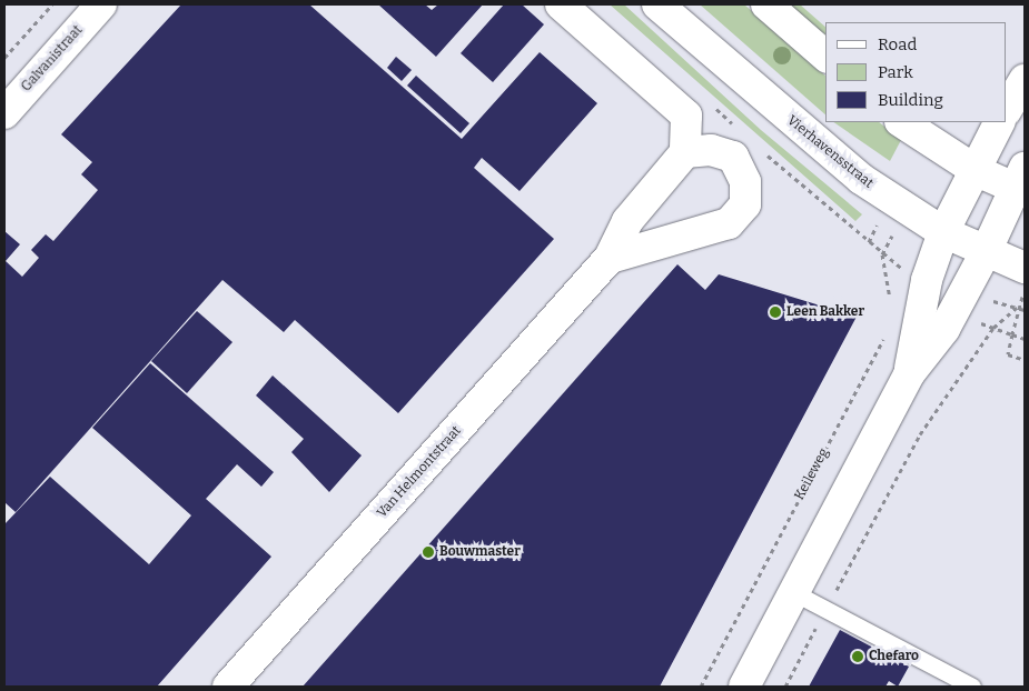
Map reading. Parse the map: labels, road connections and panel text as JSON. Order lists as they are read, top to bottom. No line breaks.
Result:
{"streets":{"street":["Galvanistraat","Vierhavensstraat","Van Helmontstraat"],"path":["Keileweg"]},"places":["Leen Bakker","Bouwmaster","Chefaro"],"legend":["Road","Park","Building"]}
